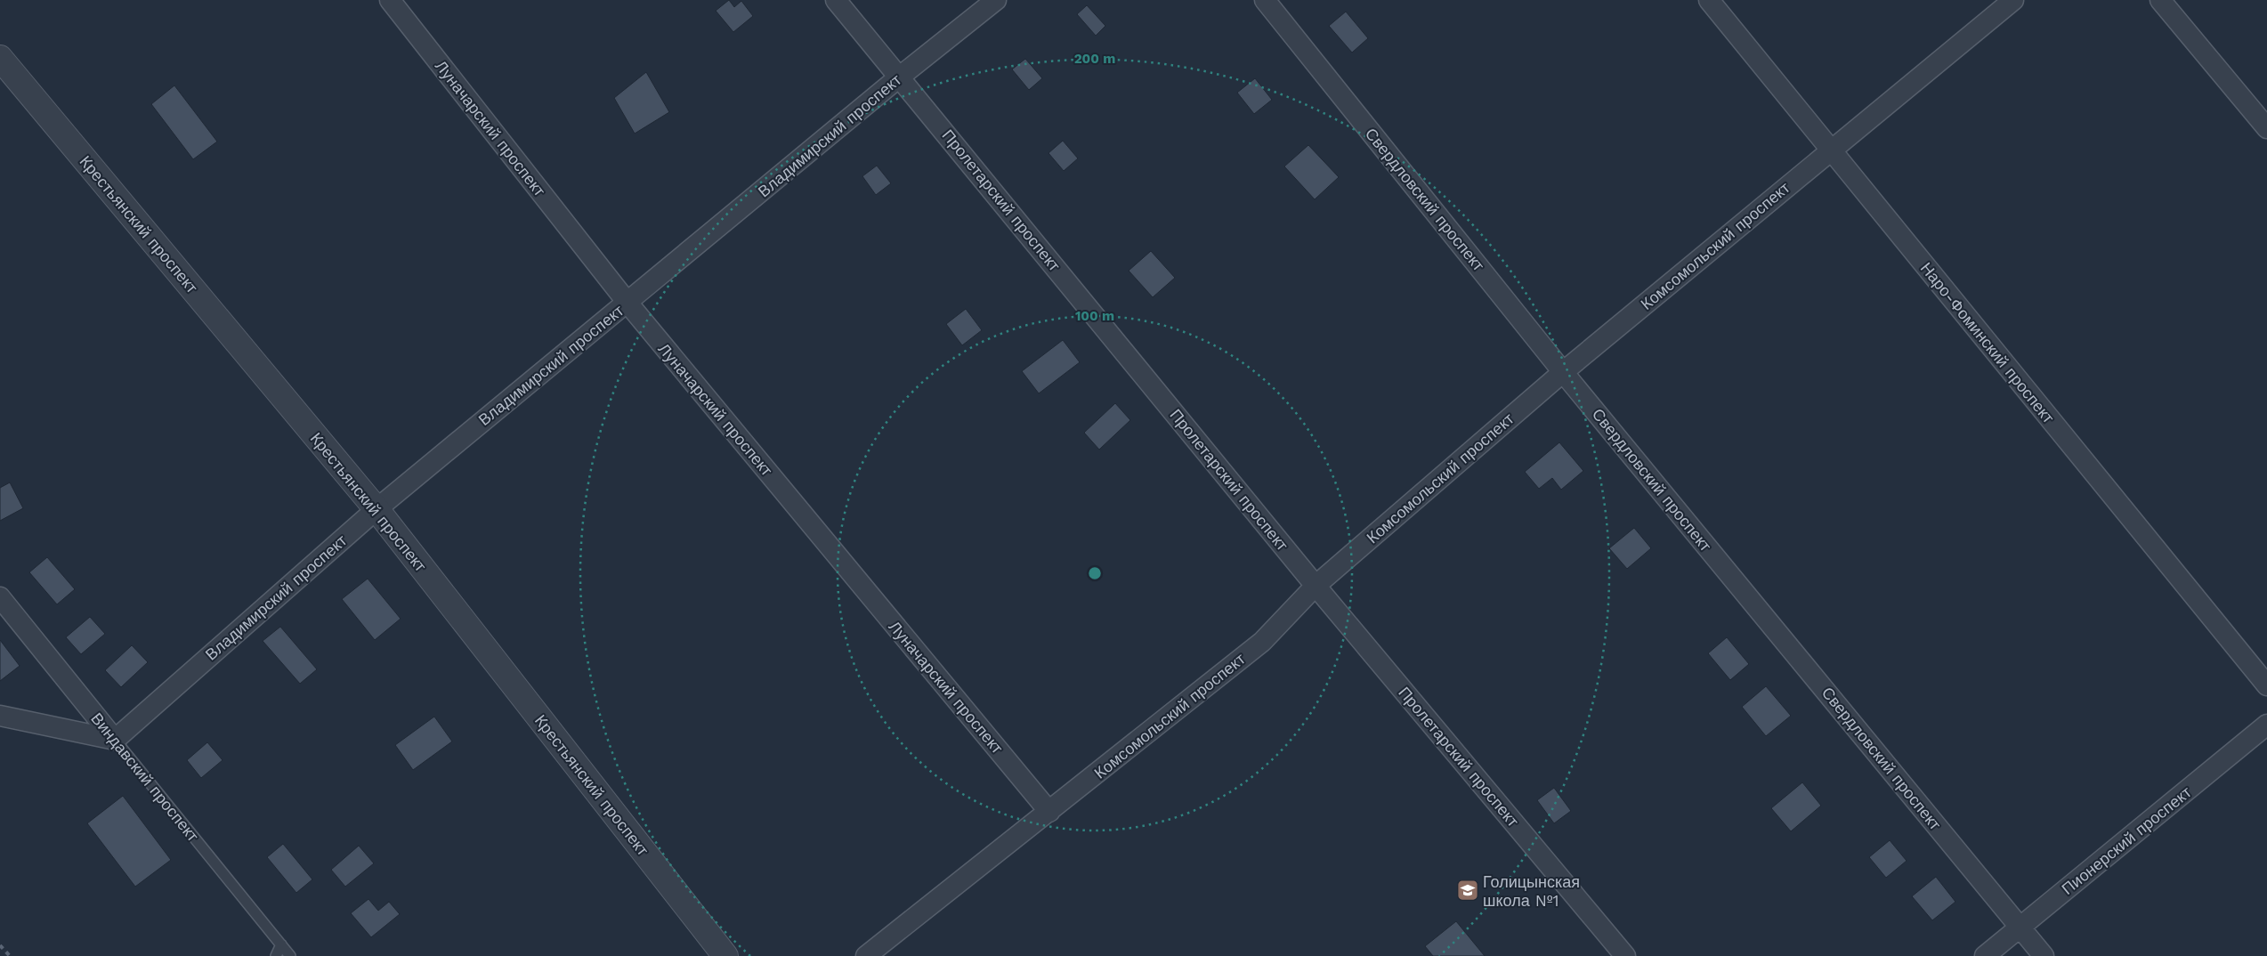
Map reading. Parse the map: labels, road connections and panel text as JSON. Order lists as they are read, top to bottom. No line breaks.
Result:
{"streets":{"street":["Луначарский проспект","Владимирский проспект","Свердловский проспект","Пролетарский проспект","Крестьянский проспект","Комсомольский проспект","Наро-Фоминский проспект","Виндавский проспект","Пионерский проспект"]},"crossings":[["Луначарский проспект","Владимирский проспект"],["Луначарский проспект","Комсомольский проспект"],["Владимирский проспект","Пролетарский проспект"],["Владимирский проспект","Крестьянский проспект"],["Владимирский проспект","Виндавский проспект"],["Свердловский проспект","Комсомольский проспект"],["Свердловский проспект","Пионерский проспект"],["Пролетарский проспект","Комсомольский проспект"],["Комсомольский проспект","Наро-Фоминский проспект"]],"places":{"school or university":["Голицынская школа №1"]},"rings":["200 m","100 m"]}
